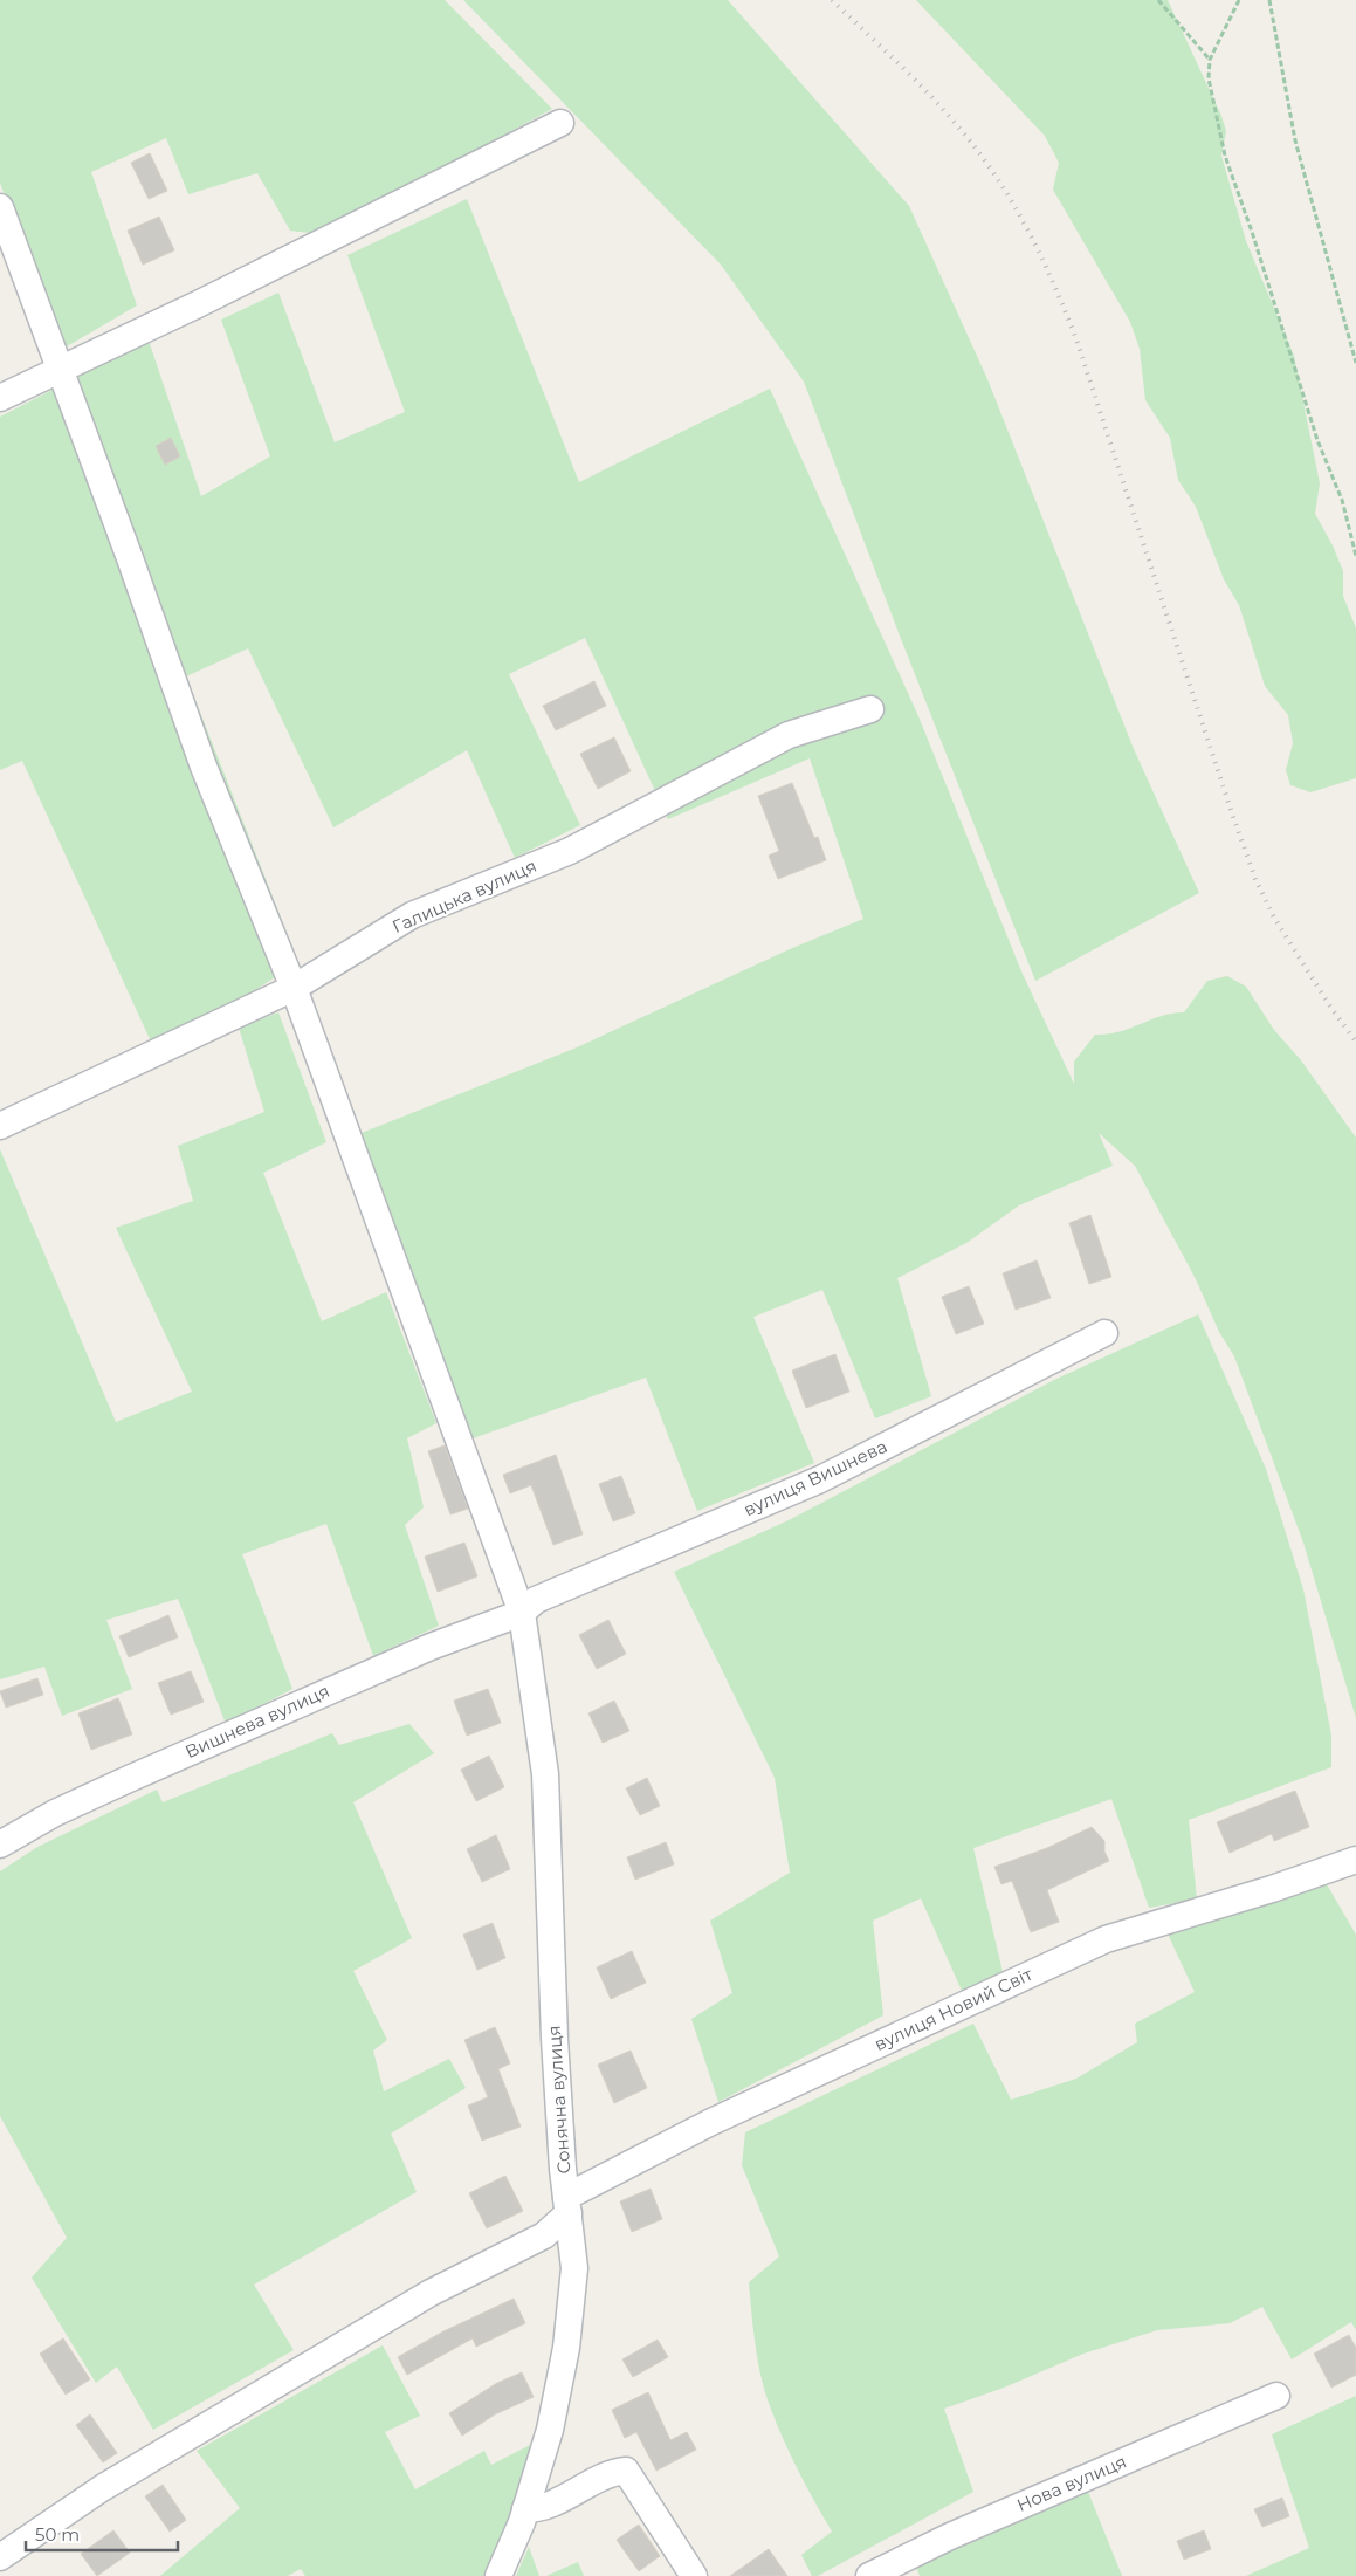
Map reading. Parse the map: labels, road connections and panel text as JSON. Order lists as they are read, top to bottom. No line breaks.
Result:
{"streets":{"street":["Галицька вулиця","вулиця Вишнева","Вишнева вулиця","вулиця Новий Світ","Сонячна вулиця","Нова вулиця"]},"crossings":[["Галицька вулиця","Сонячна вулиця"],["вулиця Вишнева","Вишнева вулиця"],["вулиця Вишнева","Сонячна вулиця"],["Вишнева вулиця","Сонячна вулиця"],["вулиця Новий Світ","Сонячна вулиця"]],"scale_bar":"50 m"}
